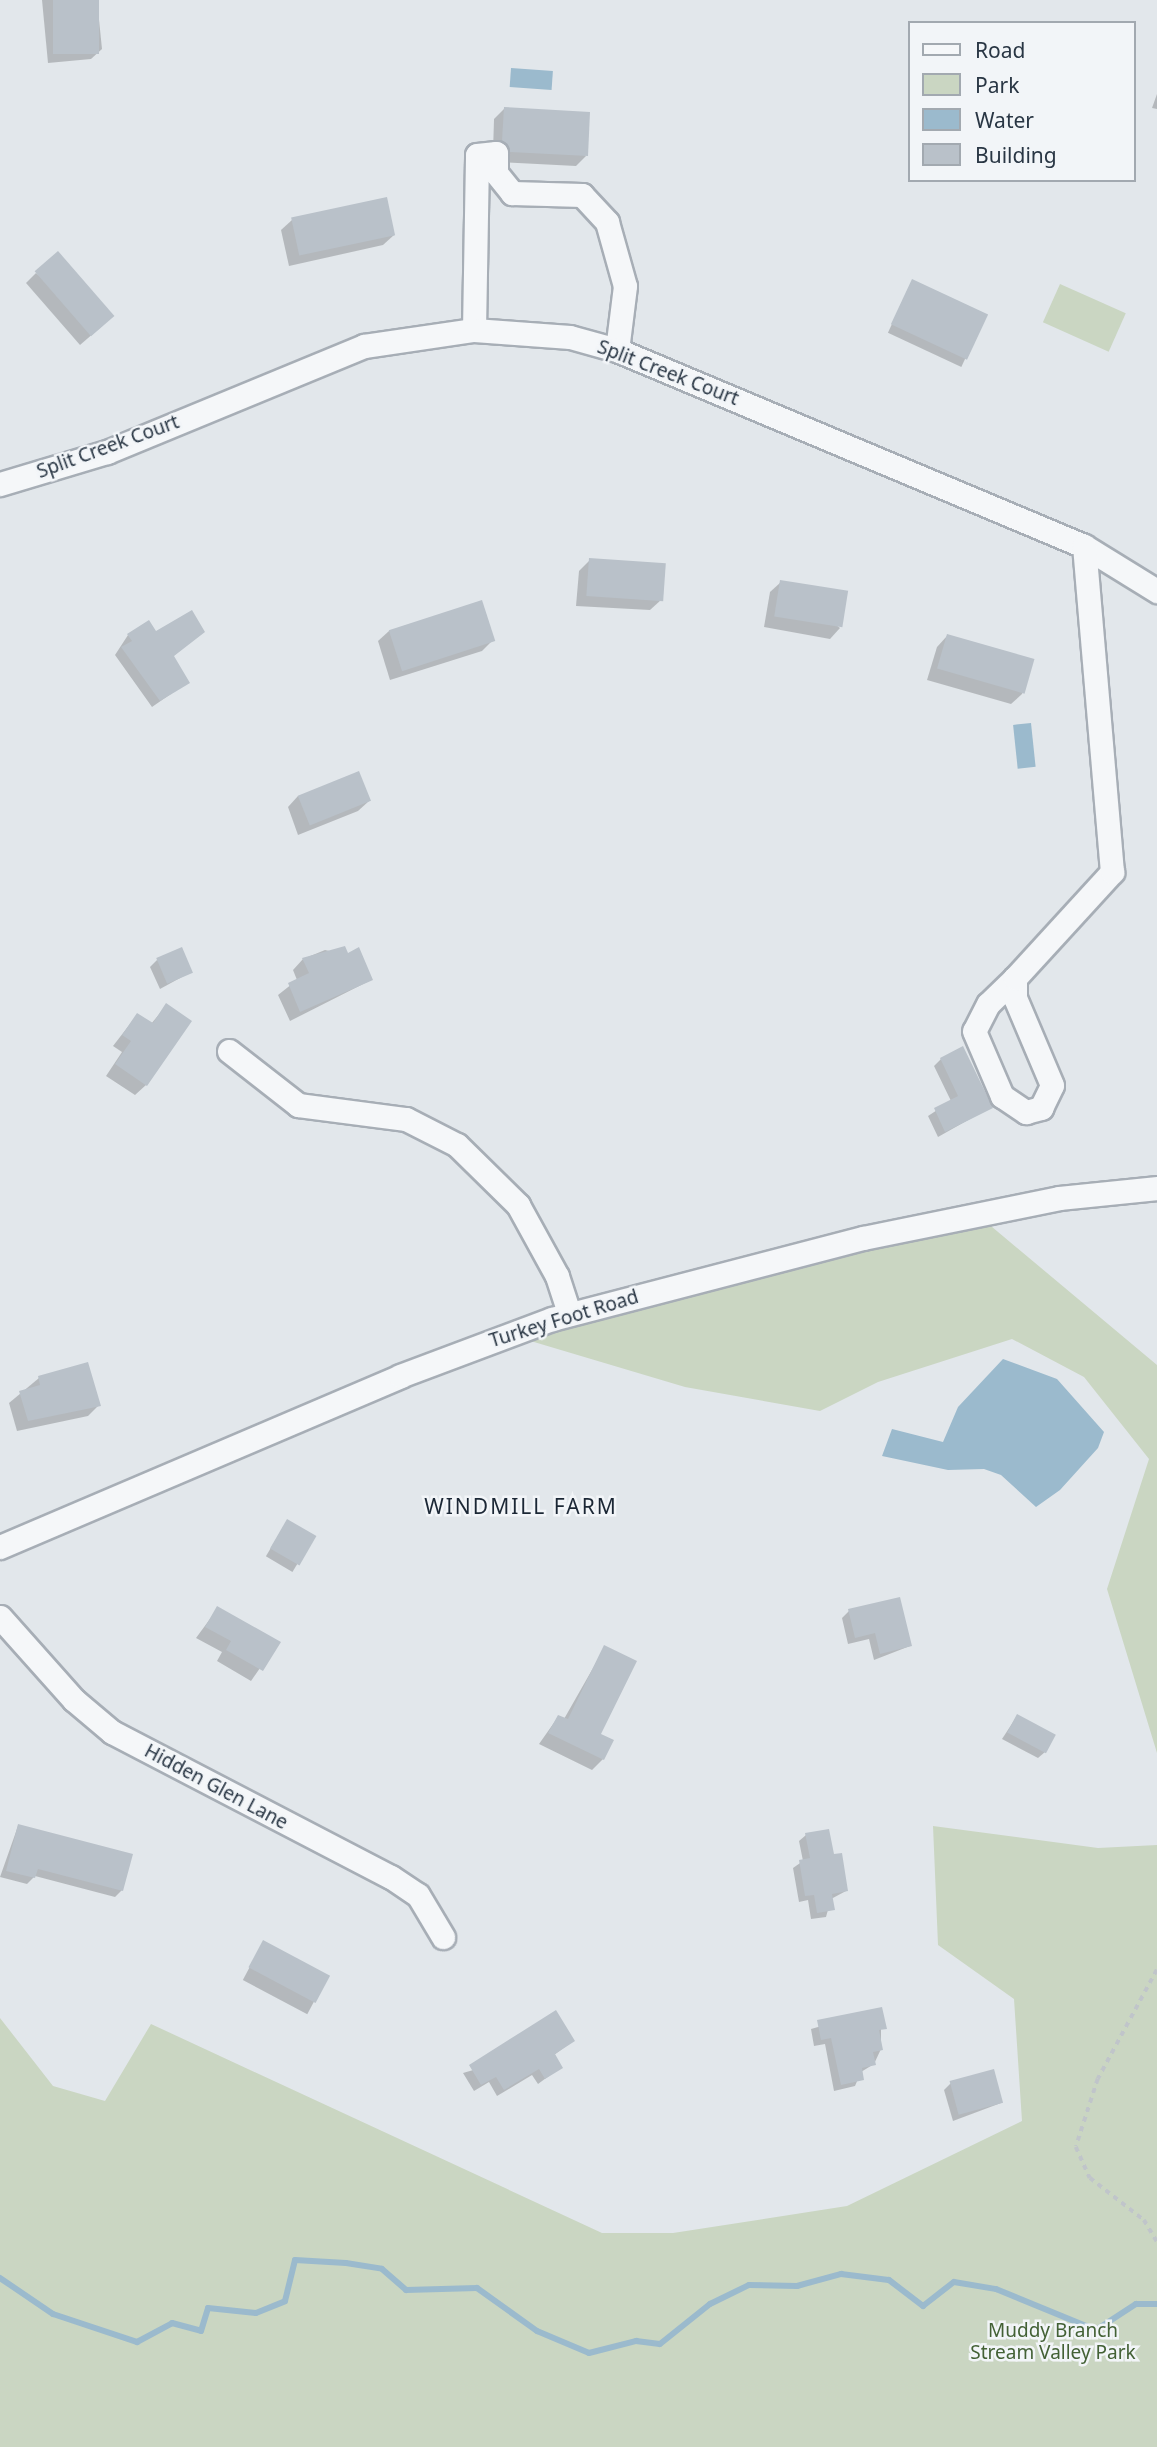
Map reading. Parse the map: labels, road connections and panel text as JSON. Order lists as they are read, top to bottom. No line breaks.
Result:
{"streets":{"street":["Split Creek Court","Turkey Foot Road","Hidden Glen Lane"]},"districts":["WINDMILL FARM"],"parks":["Muddy Branch Stream Valley Park"],"legend":["Road","Park","Water","Building"]}
